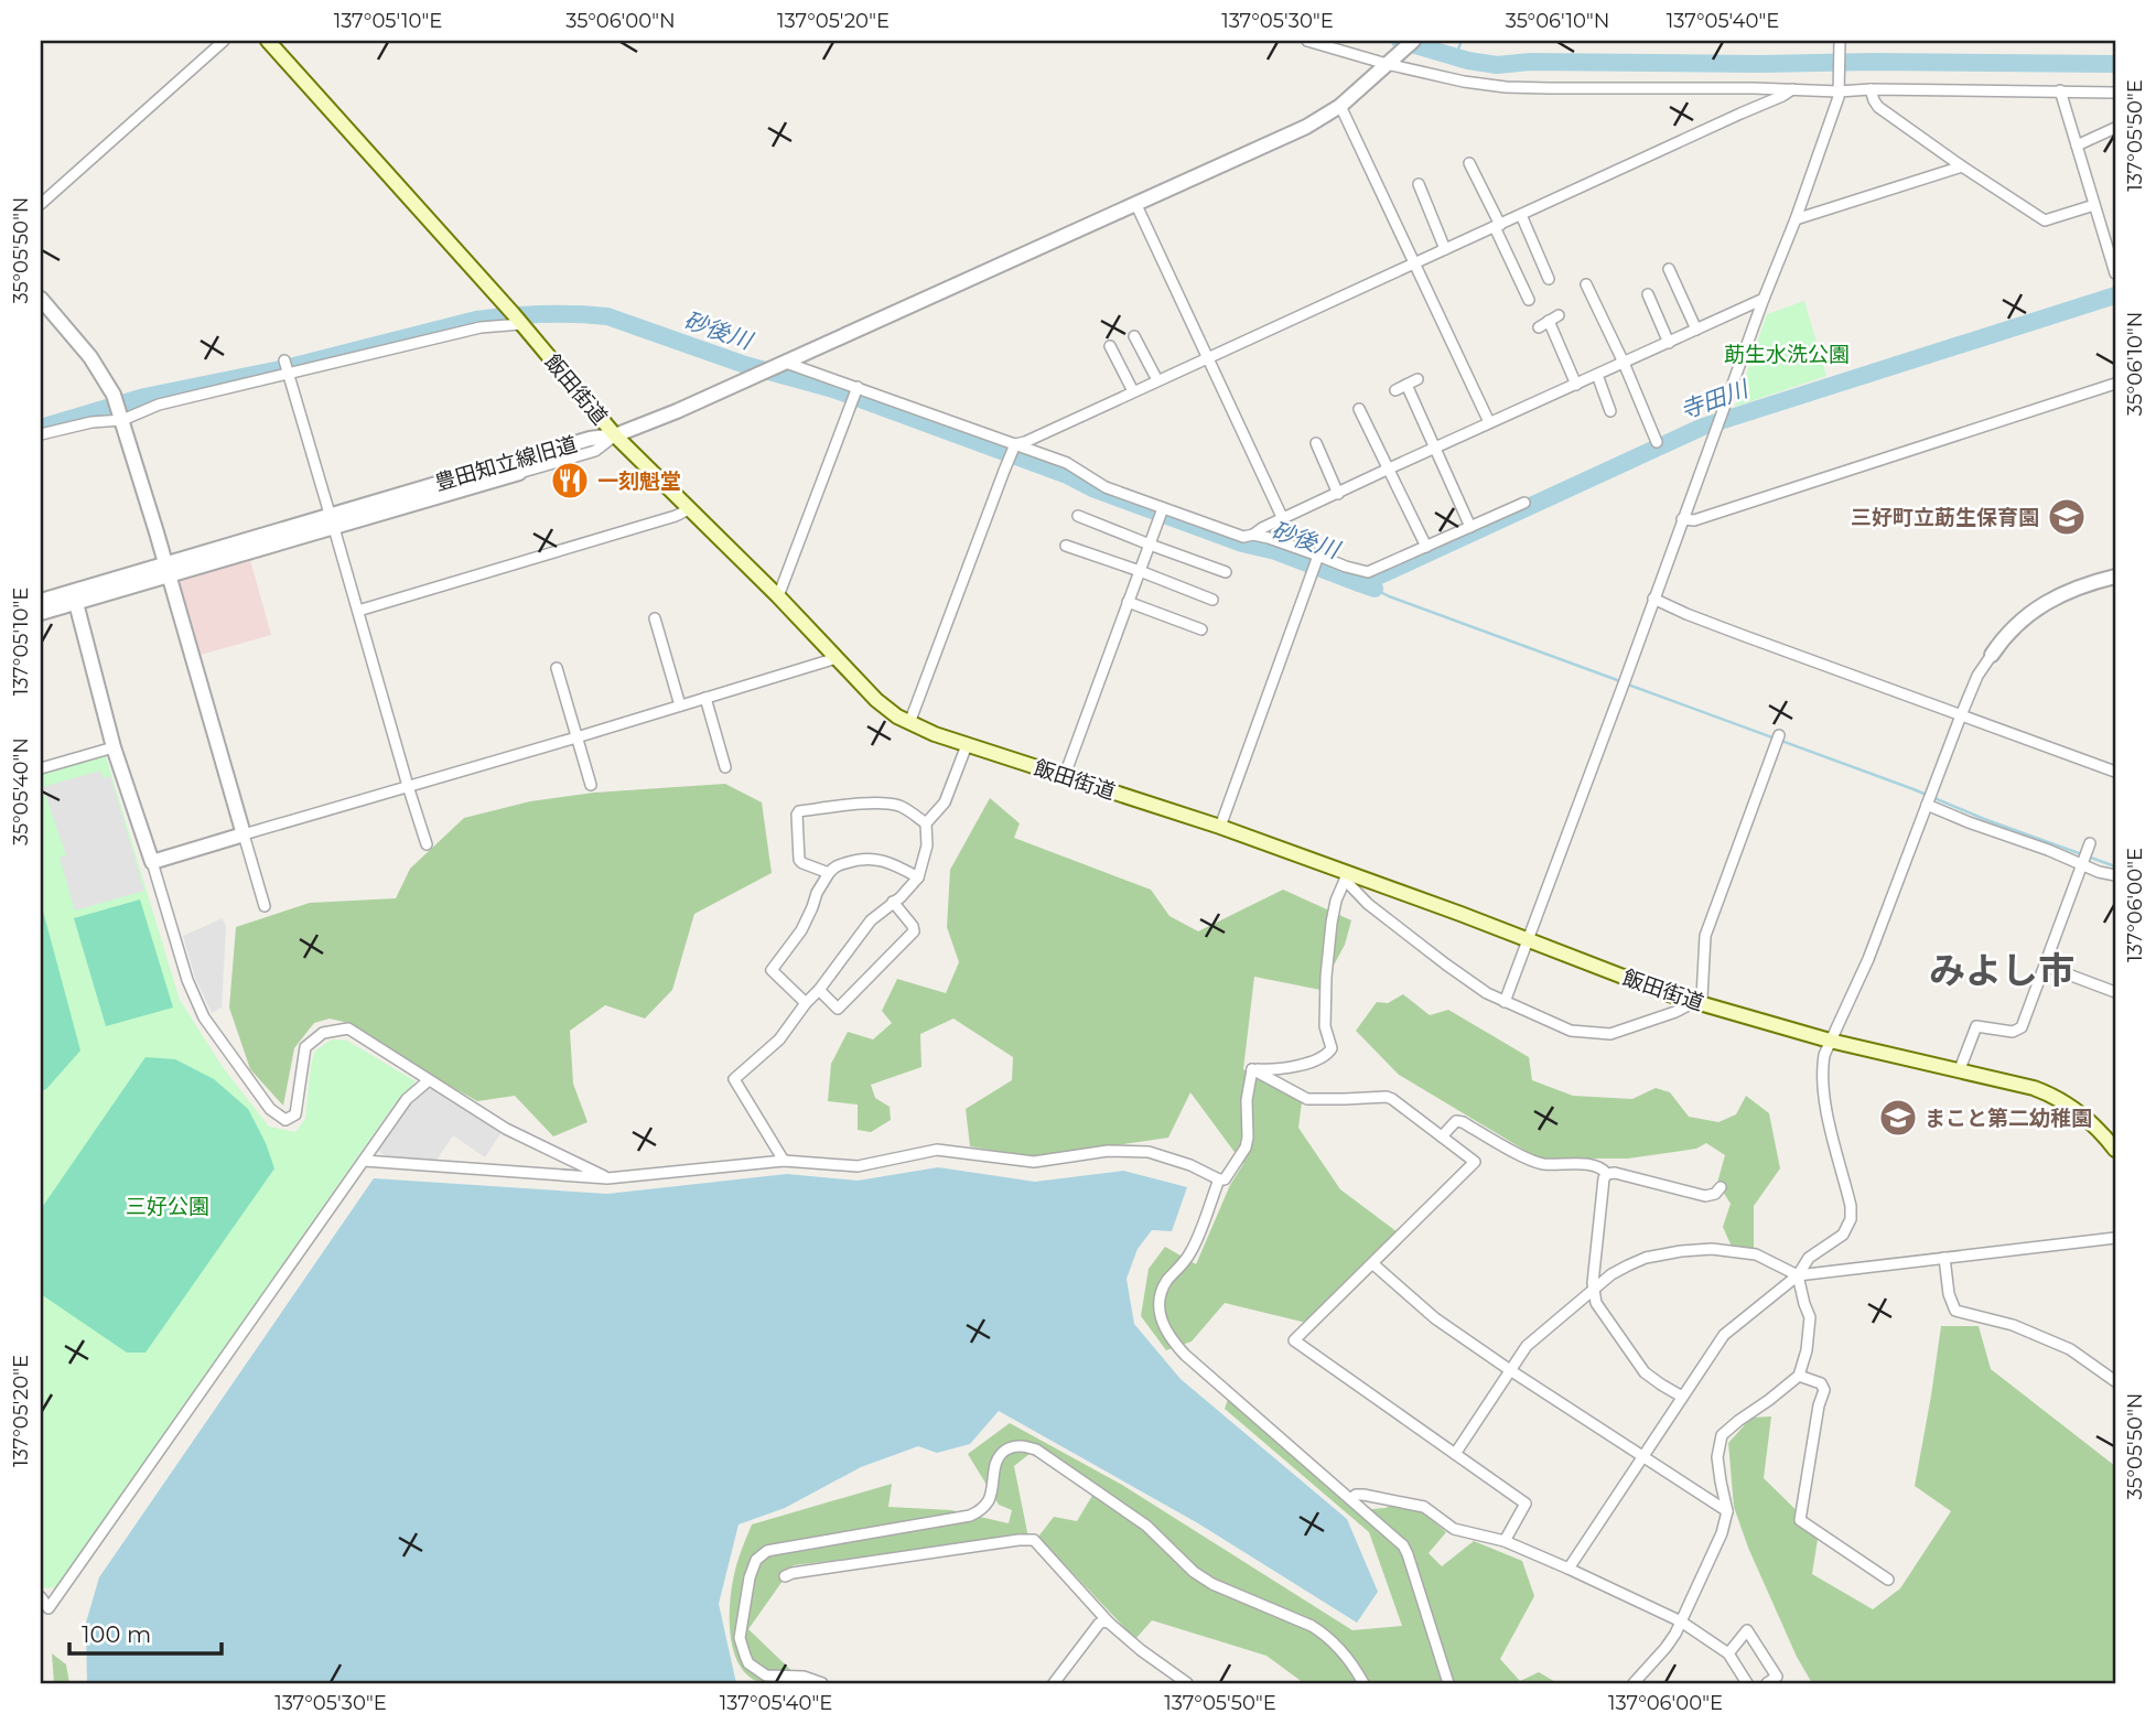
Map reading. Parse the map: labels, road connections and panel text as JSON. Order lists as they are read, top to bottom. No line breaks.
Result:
{"streets":{"main road":["飯田街道"],"street":["豊田知立線旧道"]},"crossings":[["飯田街道","豊田知立線旧道"]],"districts":["みよし市"],"water":["砂後川","寺田川"],"parks":["莇生水洗公園","三好公園"],"places":{"restaurant":["一刻魁堂"],"school or university":["三好町立莇生保育園","まこと第二幼稚園"]},"scale_bar":"100 m","coordinates":["137°05'10\"E","35°06'00\"N","137°05'20\"E","137°05'30\"E","35°06'10\"N","137°05'40\"E","137°05'50\"E","35°05'50\"N","35°05'40\"N","137°06'00\"E"]}
